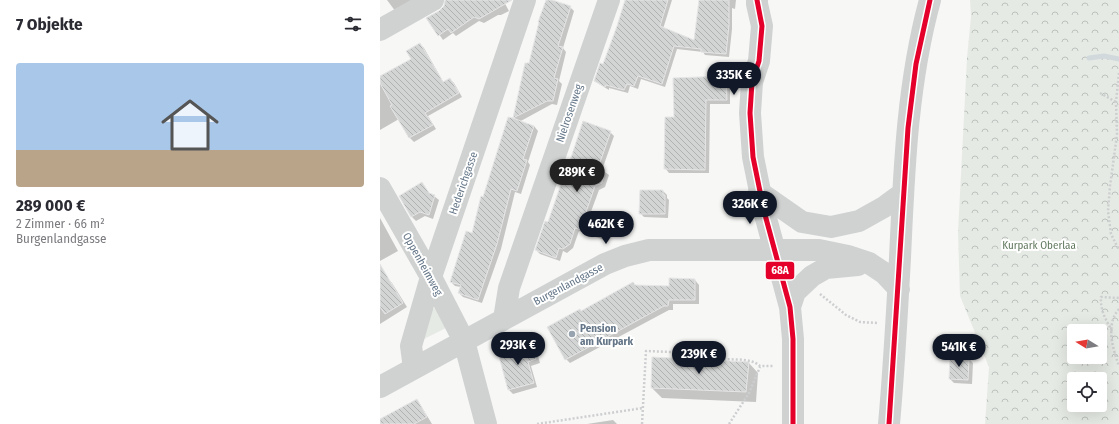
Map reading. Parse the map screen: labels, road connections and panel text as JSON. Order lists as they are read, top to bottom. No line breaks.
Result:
{"streets":{"street":["Nielrosenweg","Hederichgasse","Oppenheimweg","Burgenlandgasse"]},"crossings":[["Nielrosenweg","Burgenlandgasse"],["Hederichgasse","Oppenheimweg"],["Hederichgasse","Burgenlandgasse"],["Oppenheimweg","Burgenlandgasse"]],"parks":["Kurpark Oberlaa"],"places":["Pension am Kurpark"],"lines":["transit line 68A"],"north":"left","page":{"heading":"7 Objekte","list":[{"name":"289 000 €","note":"2 Zimmer · 66 m² · Burgenlandgasse"}],"price":["335K €","289K €","326K €","462K €","293K €","541K €","239K €"]}}
